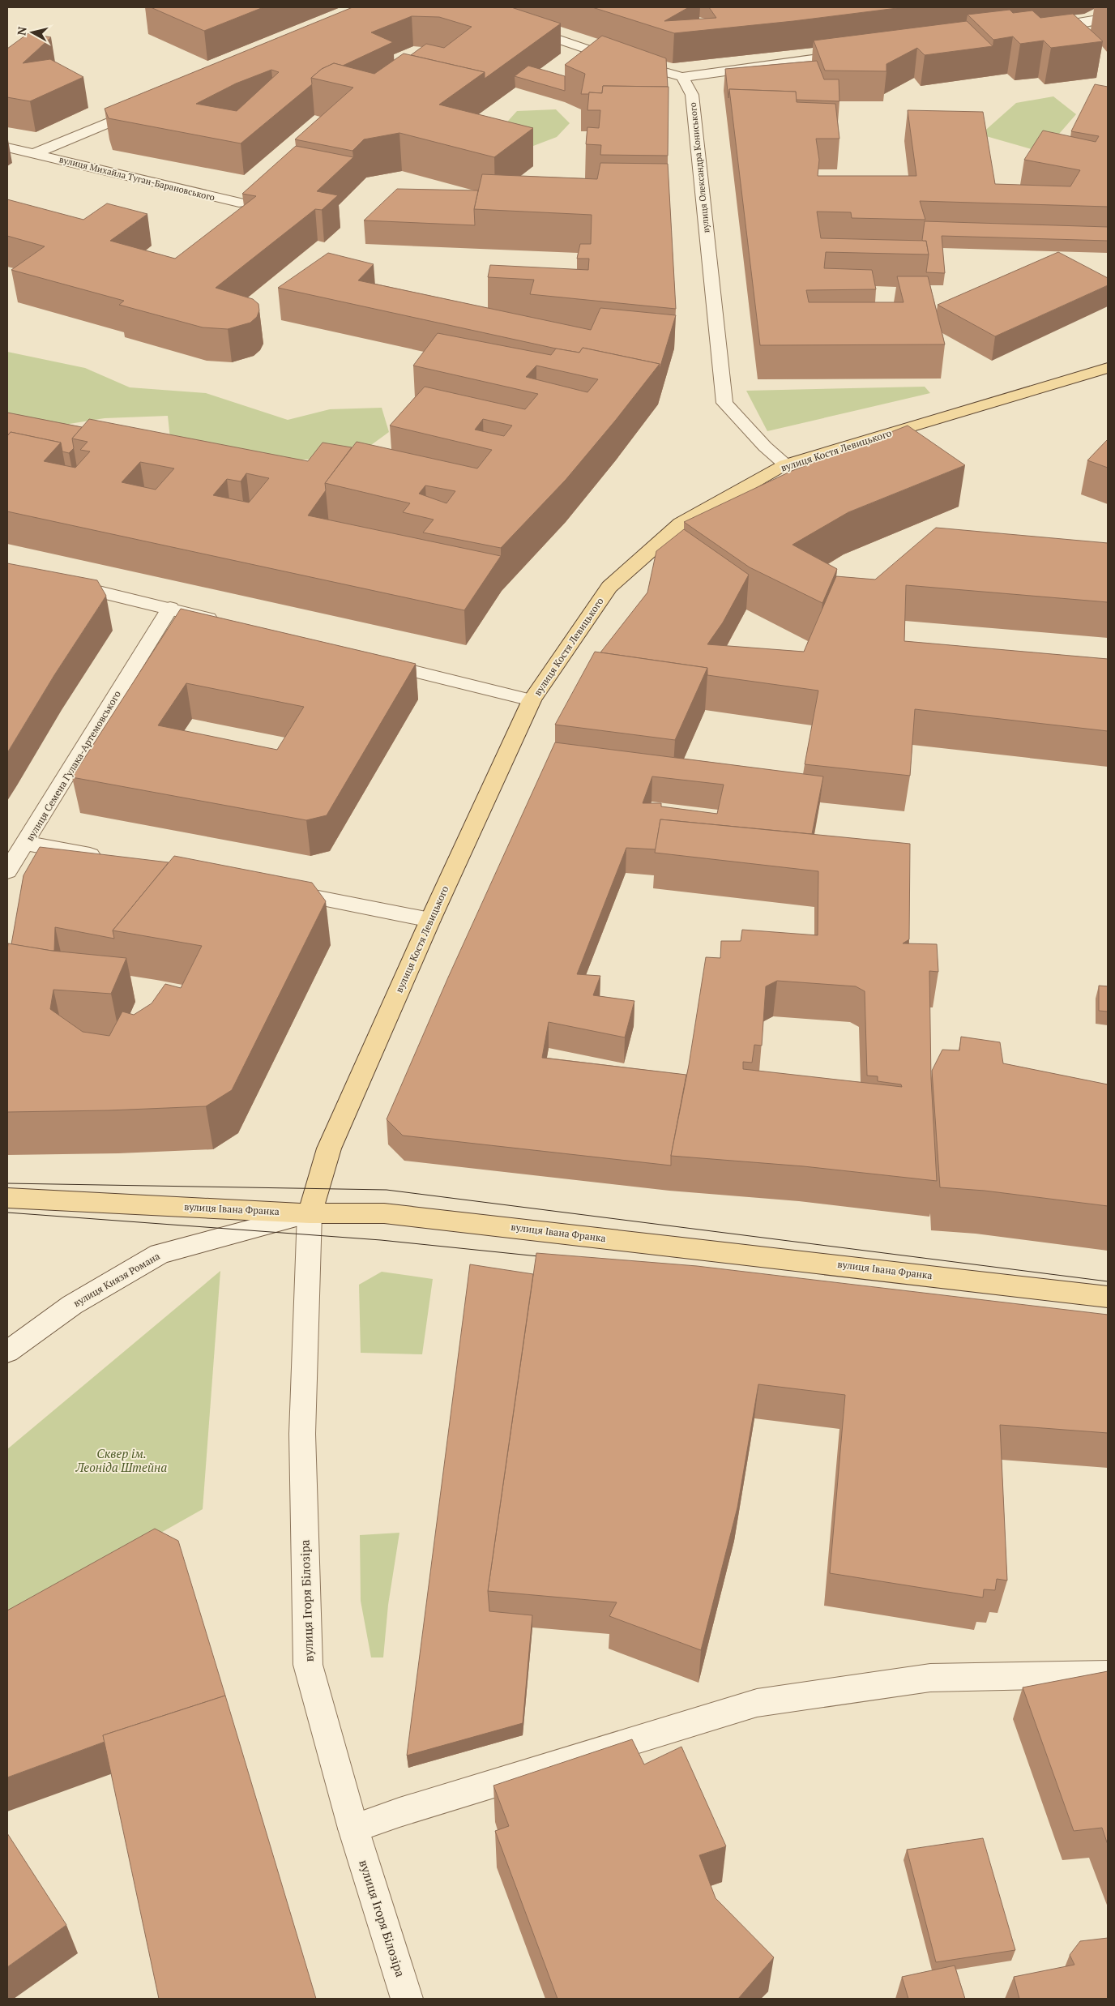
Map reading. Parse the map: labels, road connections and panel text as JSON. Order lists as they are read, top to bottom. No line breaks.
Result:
{"streets":{"main road":["вулиця Костя Левицького","вулиця Івана Франка"],"street":["вулиця Олександра Кониського","вулиця Михайла Туган-Барановського","вулиця Семена Гулака-Артемовського","вулиця Князя Романа","вулиця Ігоря Білозіра"]},"crossings":[["вулиця Олександра Кониського","вулиця Костя Левицького"],["вулиця Костя Левицького","вулиця Івана Франка"],["вулиця Костя Левицького","вулиця Князя Романа"],["вулиця Костя Левицького","вулиця Ігоря Білозіра"],["вулиця Івана Франка","вулиця Князя Романа"],["вулиця Івана Франка","вулиця Ігоря Білозіра"],["вулиця Князя Романа","вулиця Ігоря Білозіра"]],"parks":["Сквер ім. Леоніда Штейна"],"north":"left"}
